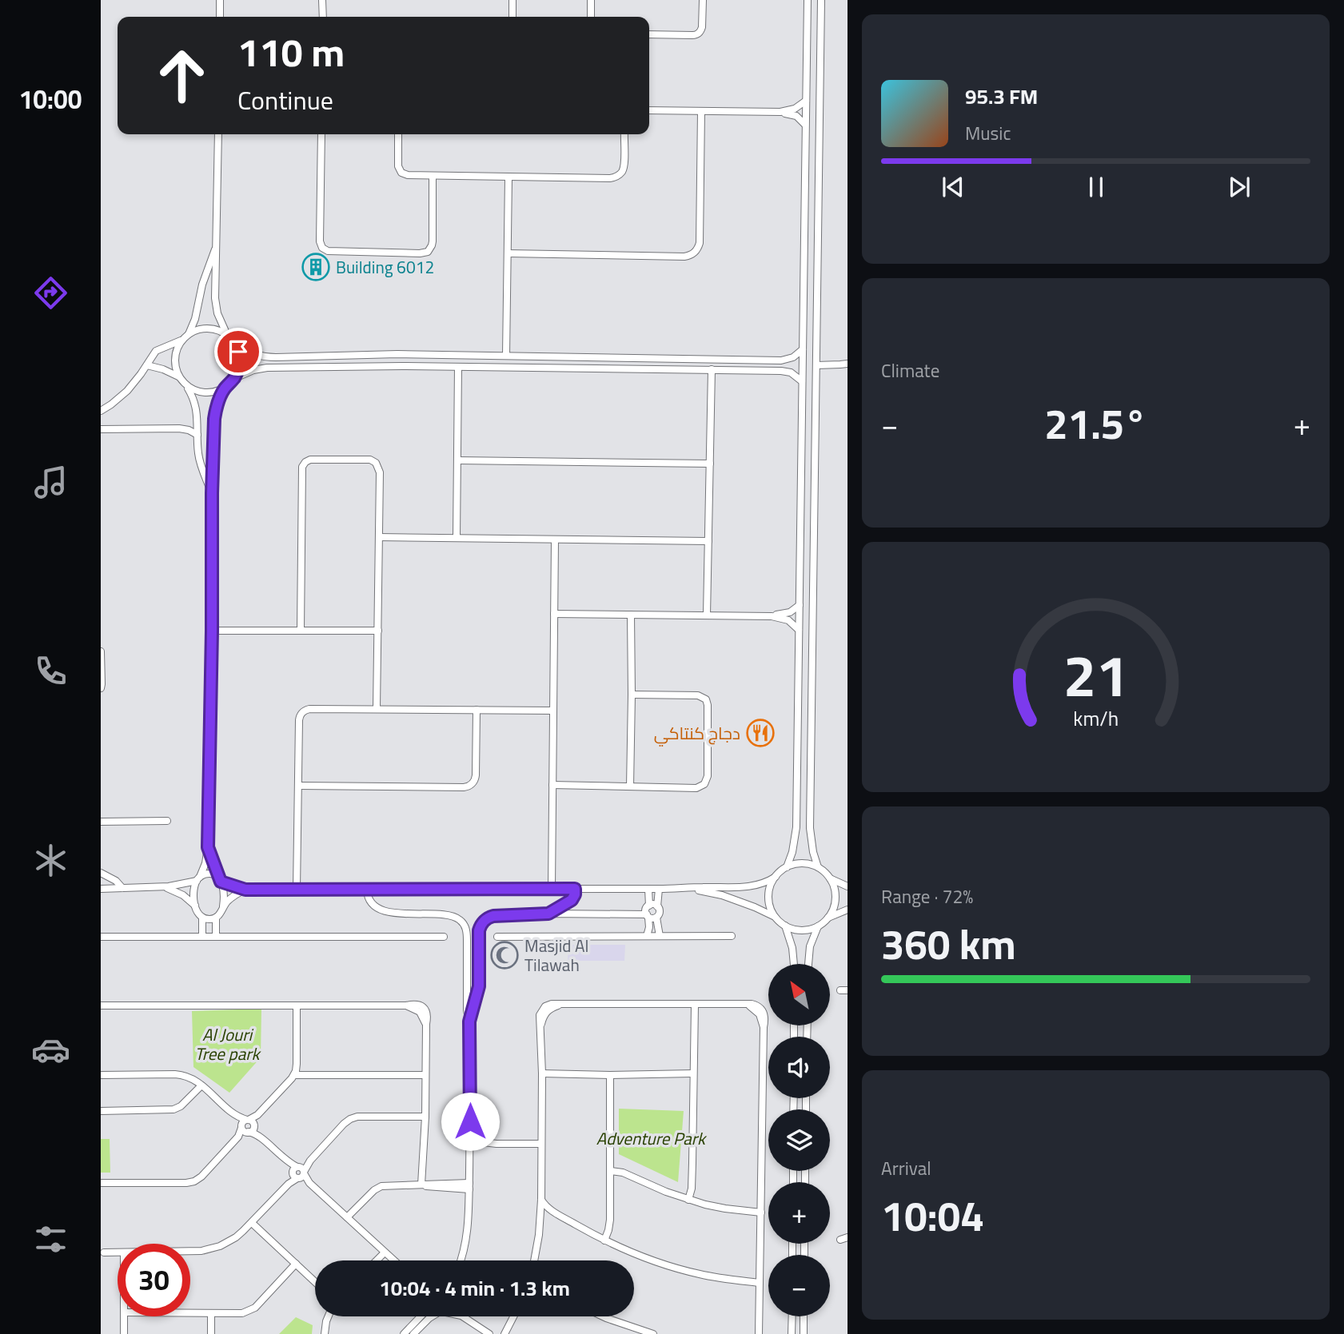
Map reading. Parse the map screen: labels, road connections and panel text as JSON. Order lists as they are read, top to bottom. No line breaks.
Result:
{"parks":["Al Jouri Tree park","Adventure Park"],"places":{"building":["Building 6012"],"restaurant":["دجاج كنتاكي"],"mosque":["Masjid Al Tilawah"]},"north":"top left","page":{"tabs":"10:00","turn":["110 m","Continue"],"song":["95.3 FM","Music"],"tile":["Climate",["Range · 72%","360 km"],["Arrival","10:04"]],"heat":["−","21.5°","+"],"map_buttons":["+","−"],"limit":"30","trip":"10:04 · 4 min · 1.3 km","gauge":["21","km/h"]}}
